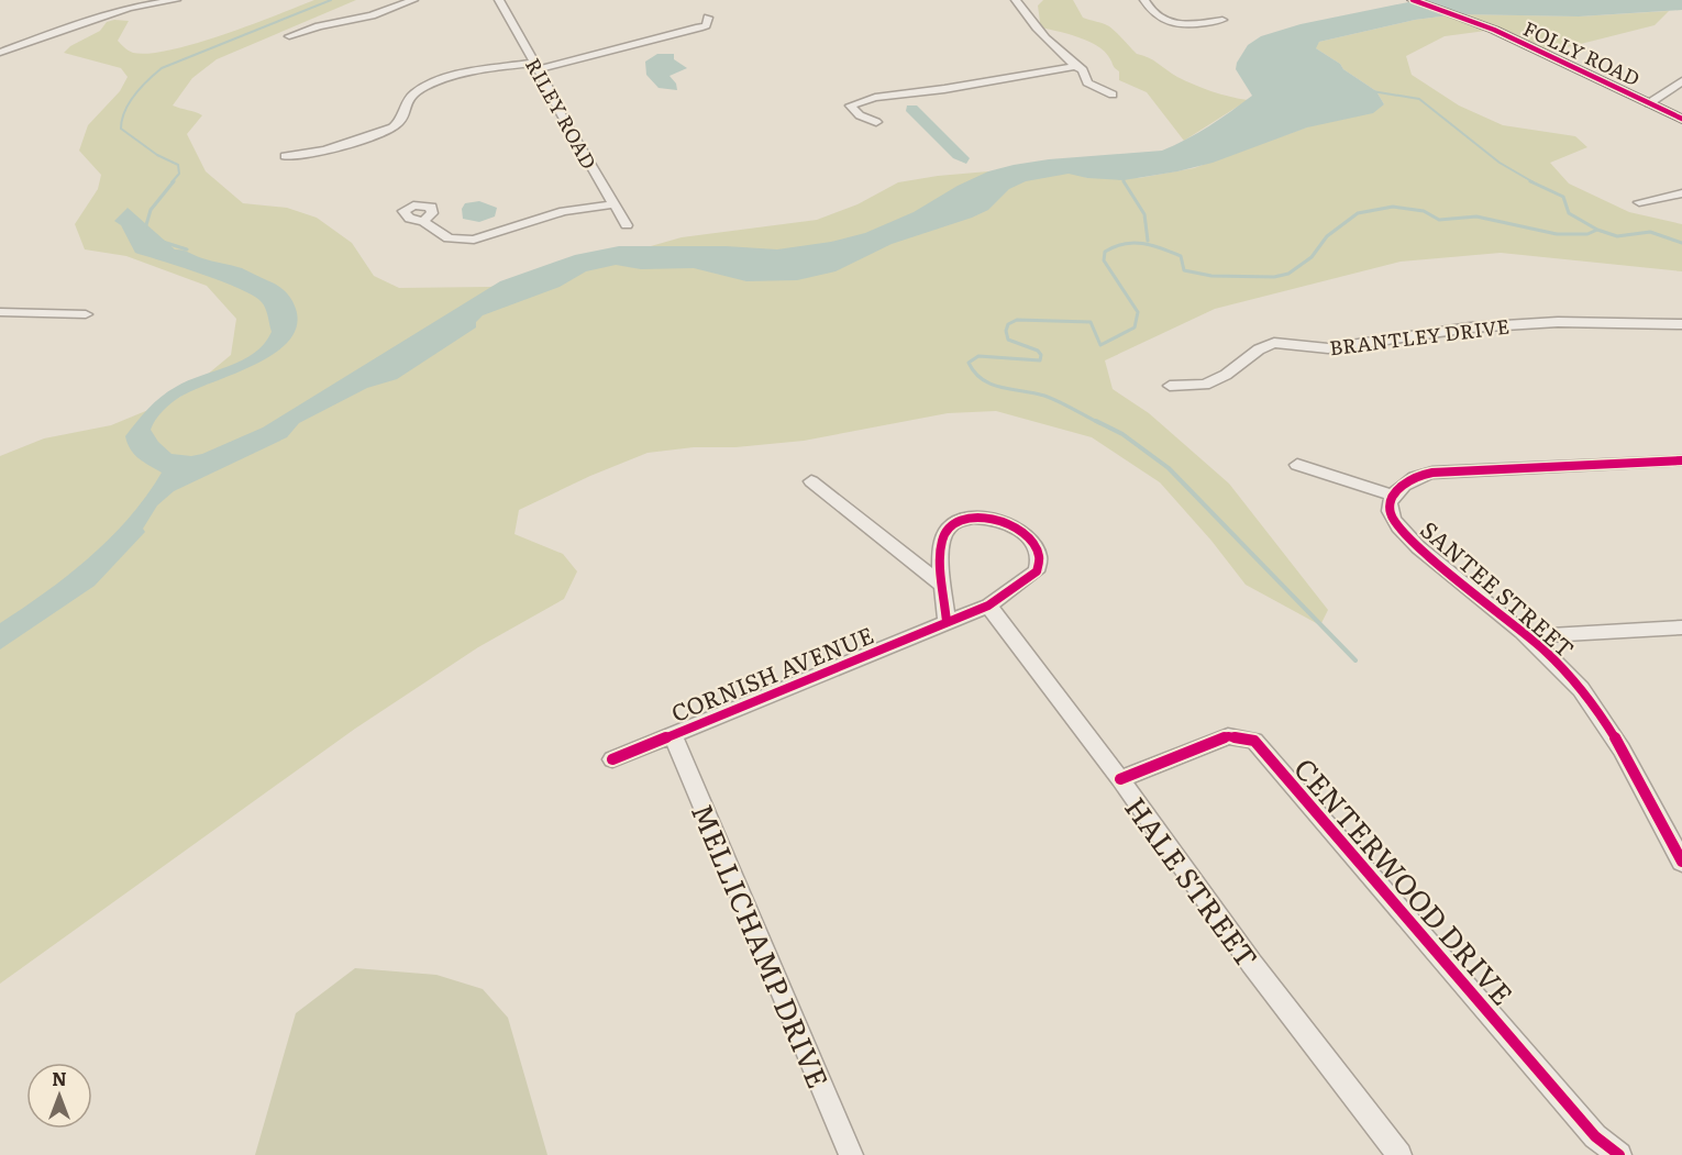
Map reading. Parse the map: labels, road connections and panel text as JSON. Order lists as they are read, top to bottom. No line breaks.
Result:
{"streets":{"main road":["FOLLY ROAD"],"street":["RILEY ROAD","BRANTLEY DRIVE","SANTEE STREET","CORNISH AVENUE","CENTERWOOD DRIVE","HALE STREET","MELLICHAMP DRIVE"]},"crossings":[["CORNISH AVENUE","HALE STREET"],["CORNISH AVENUE","MELLICHAMP DRIVE"],["CENTERWOOD DRIVE","HALE STREET"]],"north":"top"}
